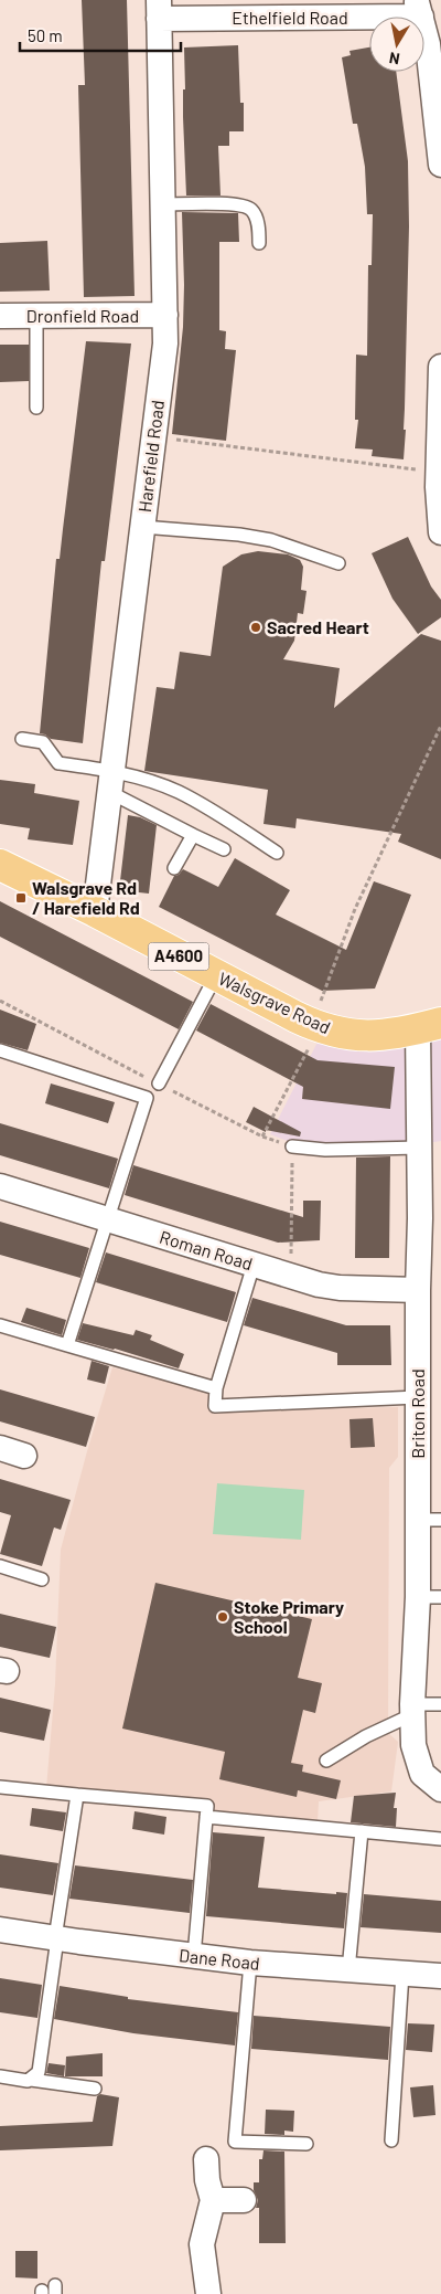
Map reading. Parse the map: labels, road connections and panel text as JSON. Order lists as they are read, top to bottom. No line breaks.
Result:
{"streets":{"highway":["A4600","Walsgrave Road"],"street":["Ethelfield Road","Dronfield Road","Harefield Road","Roman Road","Briton Road","Dane Road"]},"crossings":[["Ethelfield Road","Harefield Road"],["Dronfield Road","Harefield Road"],["Harefield Road","Walsgrave Road"],["Walsgrave Road","Briton Road"],["Roman Road","Briton Road"]],"places":{"other":["Sacred Heart","Stoke Primary School"],"transit":["Walsgrave Rd / Harefield Rd"]},"scale_bar":"50 m","north":"bottom"}
